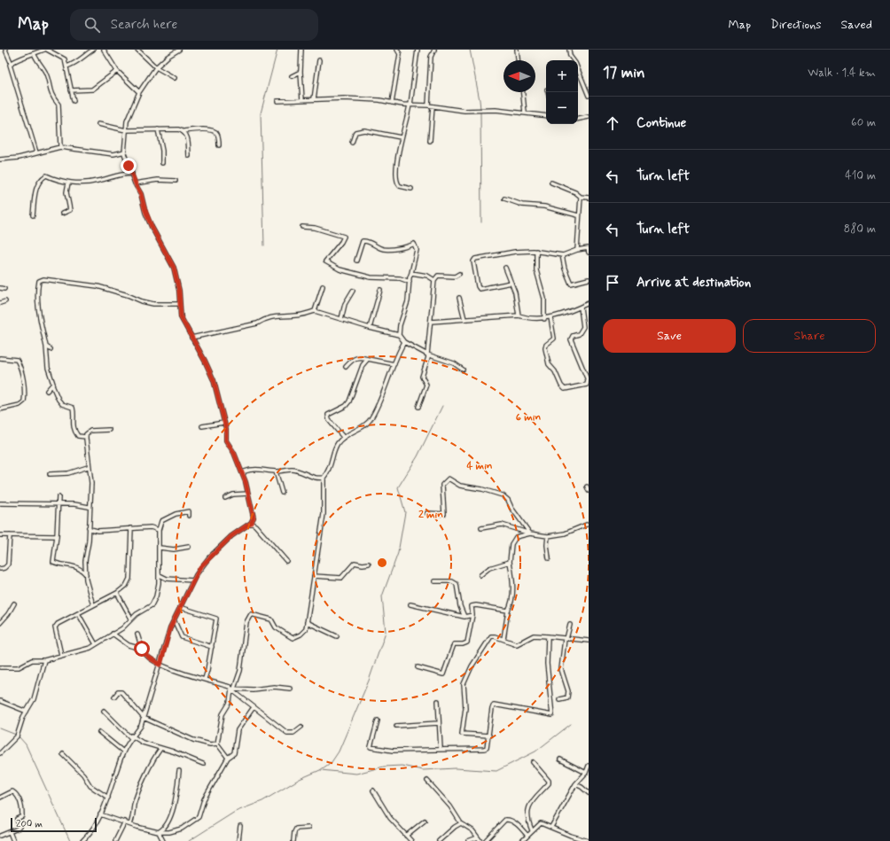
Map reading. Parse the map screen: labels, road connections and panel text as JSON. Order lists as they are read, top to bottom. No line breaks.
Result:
{"scale_bar":"200 m","north":"left","page":{"header":"Map","search":"Search here","nav":["Map","Directions","Saved"],"heading":["17 min","Walk · 1.4 km"],"map_buttons":["+","−"],"list":[["Continue","60 m"],["Turn left","410 m"],["Turn left","880 m"],"Arrive at destination"],"buttons":["Save","Share"],"scale":"200 m"},"rings":["6 min","4 min","2 min"]}
